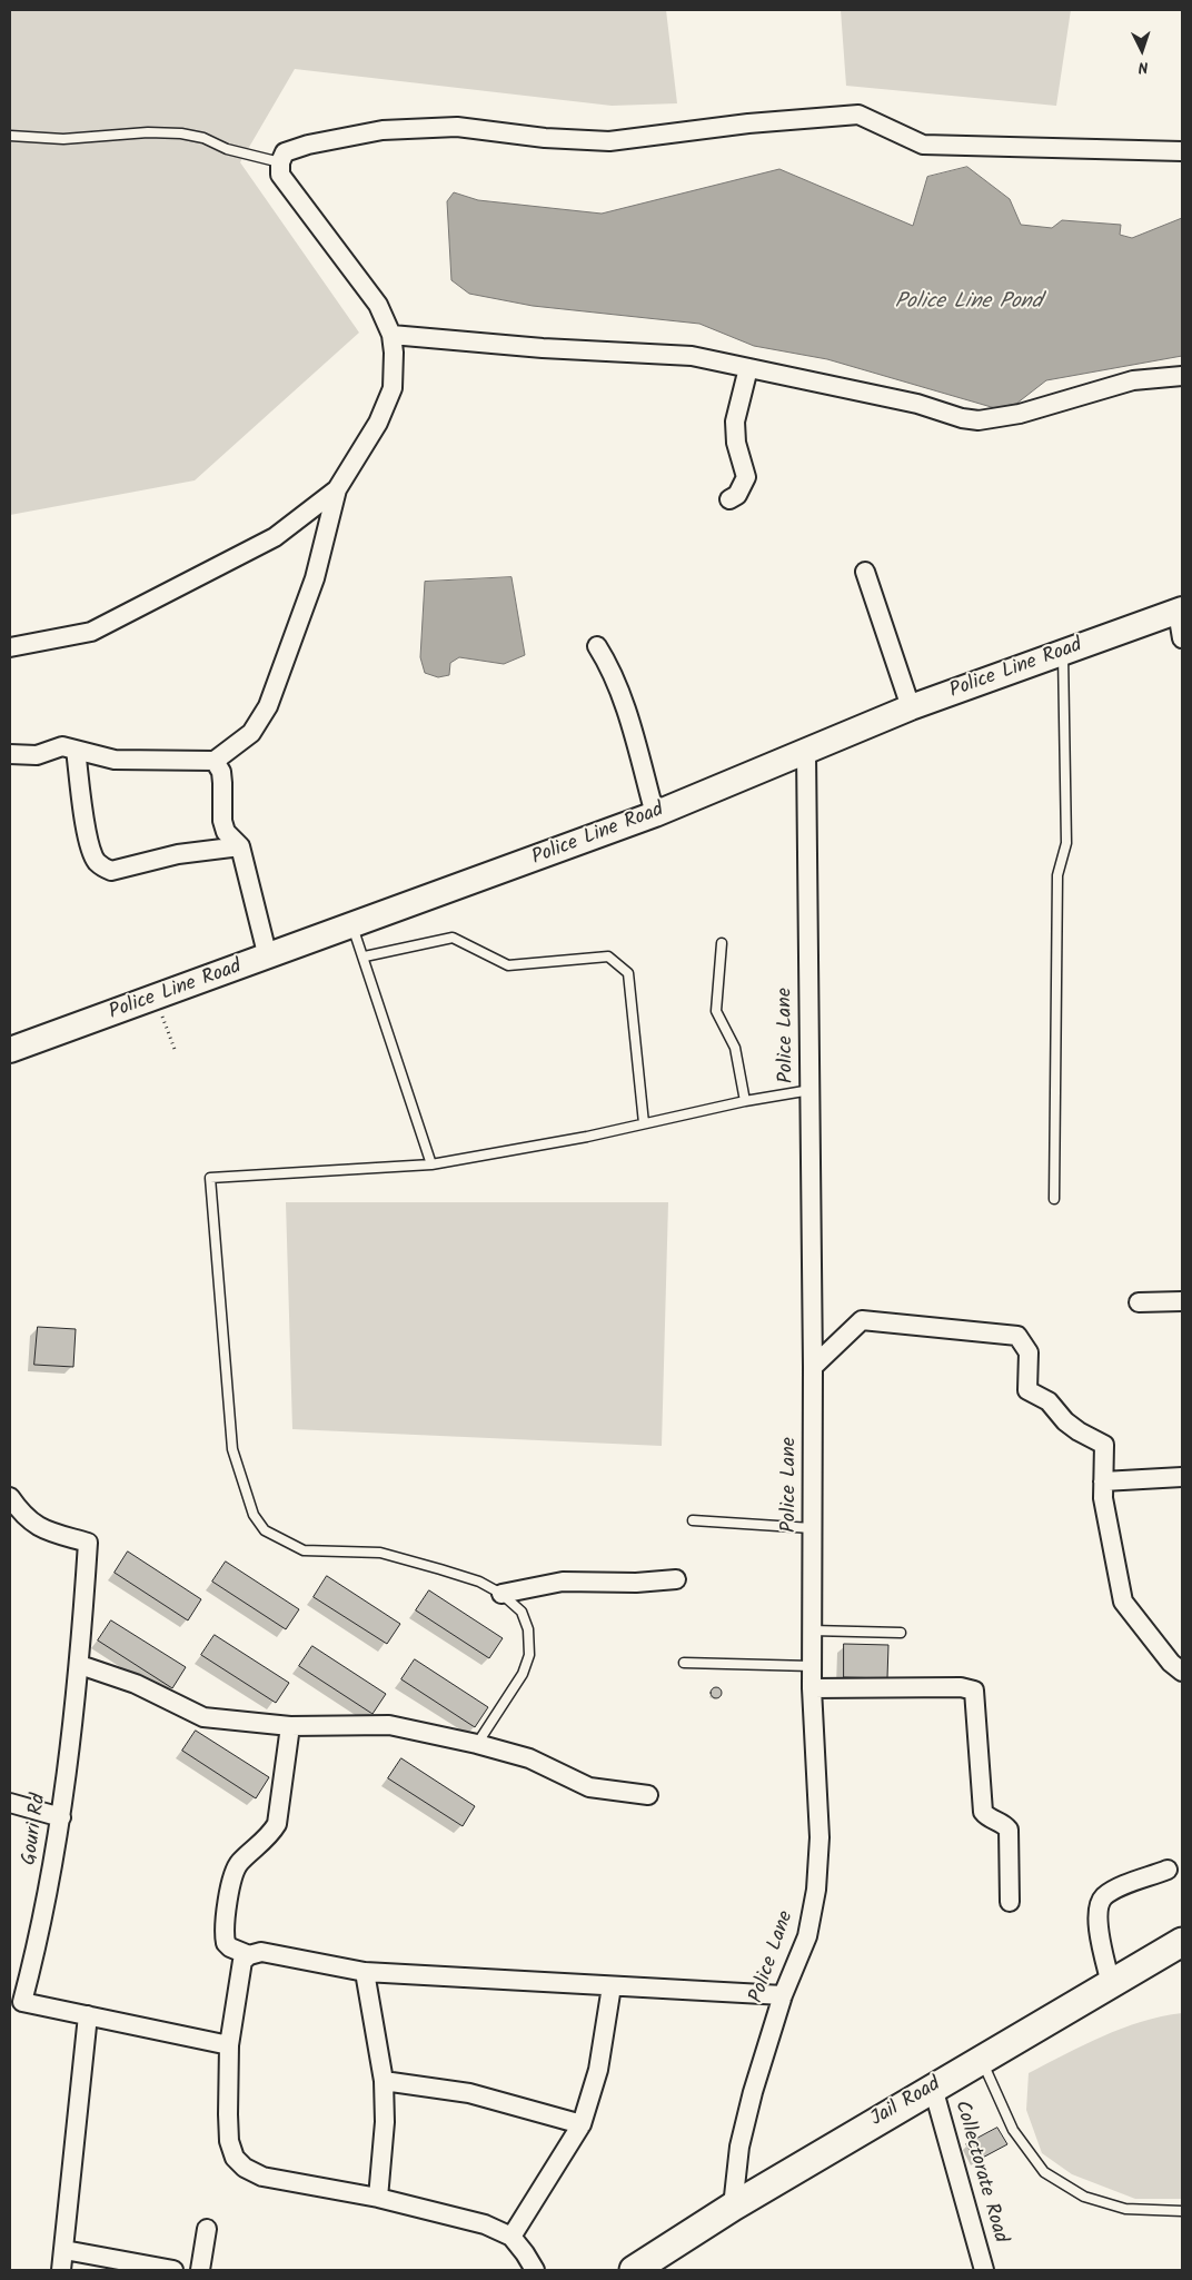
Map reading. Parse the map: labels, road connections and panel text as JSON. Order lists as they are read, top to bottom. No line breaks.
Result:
{"streets":{"main road":["Jail Road"],"street":["Police Line Road","Police Lane","Gouri Rd","Collectorate Road"]},"crossings":[["Police Line Road","Police Lane"],["Police Lane","Jail Road"],["Jail Road","Collectorate Road"]],"water":["Police Line Pond"],"north":"bottom"}
